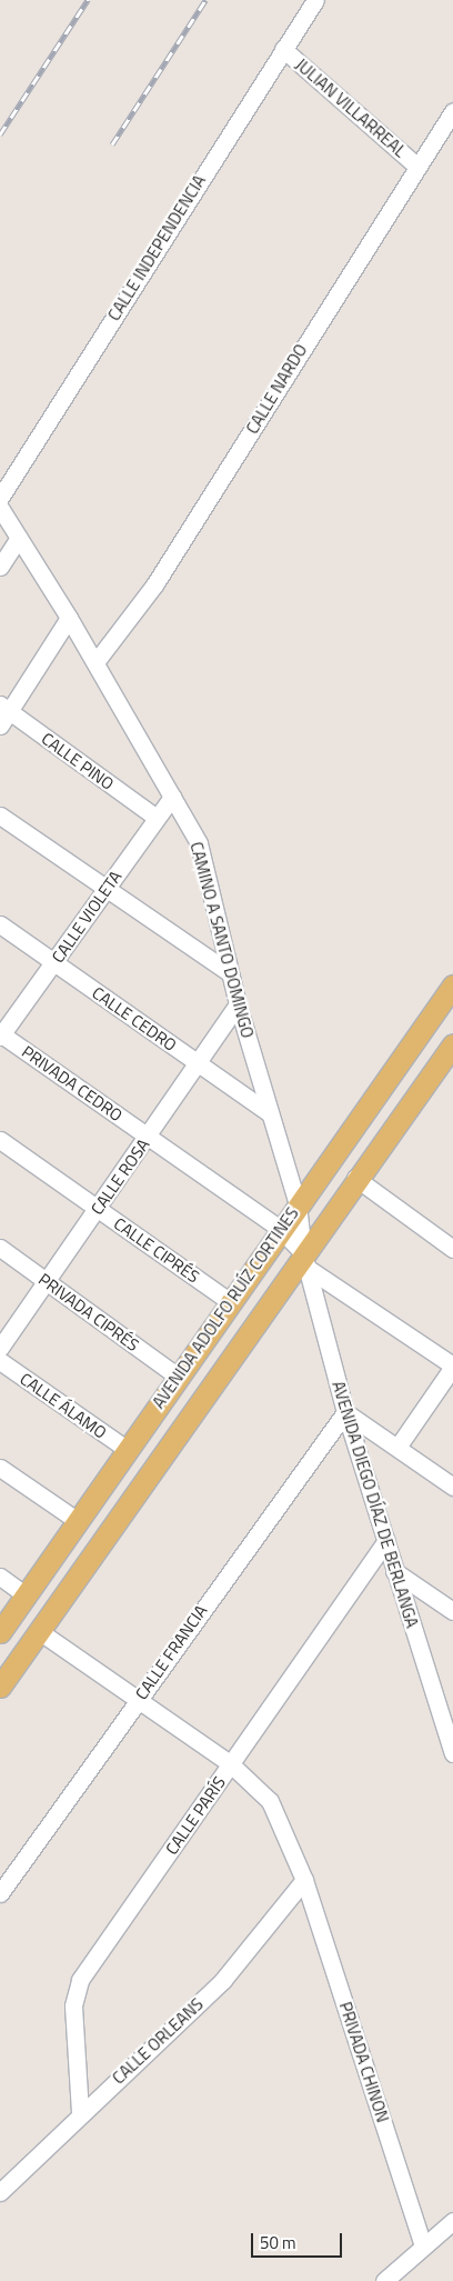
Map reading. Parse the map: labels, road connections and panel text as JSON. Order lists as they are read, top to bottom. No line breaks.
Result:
{"streets":{"main road":["AVENIDA ADOLFO RUÍZ CORTINES"],"street":["JULIAN VILLARREAL","CALLE INDEPENDENCIA","CALLE NARDO","CALLE PINO","CALLE VIOLETA","CAMINO A SANTO DOMINGO","CALLE CEDRO","PRIVADA CEDRO","CALLE ROSA","CALLE CIPRÉS","PRIVADA CIPRÉS","CALLE ÁLAMO","AVENIDA DIEGO DÍAZ DE BERLANGA","CALLE FRANCIA","CALLE PARÍS","CALLE ORLEANS","PRIVADA CHINON"]},"crossings":[["JULIAN VILLARREAL","CALLE INDEPENDENCIA"],["JULIAN VILLARREAL","CALLE NARDO"],["CALLE NARDO","CAMINO A SANTO DOMINGO"],["CALLE PINO","CALLE VIOLETA"],["CALLE VIOLETA","CAMINO A SANTO DOMINGO"],["CALLE VIOLETA","CALLE CEDRO"],["CALLE VIOLETA","PRIVADA CEDRO"],["CAMINO A SANTO DOMINGO","CALLE CEDRO"],["CAMINO A SANTO DOMINGO","CALLE ROSA"],["CAMINO A SANTO DOMINGO","AVENIDA ADOLFO RUÍZ CORTINES"],["CAMINO A SANTO DOMINGO","AVENIDA DIEGO DÍAZ DE BERLANGA"],["CALLE CEDRO","CALLE ROSA"],["PRIVADA CEDRO","CALLE ROSA"],["PRIVADA CEDRO","AVENIDA ADOLFO RUÍZ CORTINES"],["PRIVADA CEDRO","AVENIDA DIEGO DÍAZ DE BERLANGA"],["CALLE ROSA","CALLE CIPRÉS"],["CALLE ROSA","PRIVADA CIPRÉS"],["CALLE CIPRÉS","AVENIDA ADOLFO RUÍZ CORTINES"],["AVENIDA ADOLFO RUÍZ CORTINES","PRIVADA CIPRÉS"],["AVENIDA ADOLFO RUÍZ CORTINES","CALLE ÁLAMO"],["AVENIDA ADOLFO RUÍZ CORTINES","AVENIDA DIEGO DÍAZ DE BERLANGA"],["AVENIDA ADOLFO RUÍZ CORTINES","PRIVADA CHINON"],["AVENIDA DIEGO DÍAZ DE BERLANGA","CALLE FRANCIA"],["AVENIDA DIEGO DÍAZ DE BERLANGA","CALLE PARÍS"],["CALLE FRANCIA","PRIVADA CHINON"],["CALLE PARÍS","CALLE ORLEANS"],["CALLE PARÍS","PRIVADA CHINON"],["CALLE ORLEANS","PRIVADA CHINON"]],"scale_bar":"50 m"}
